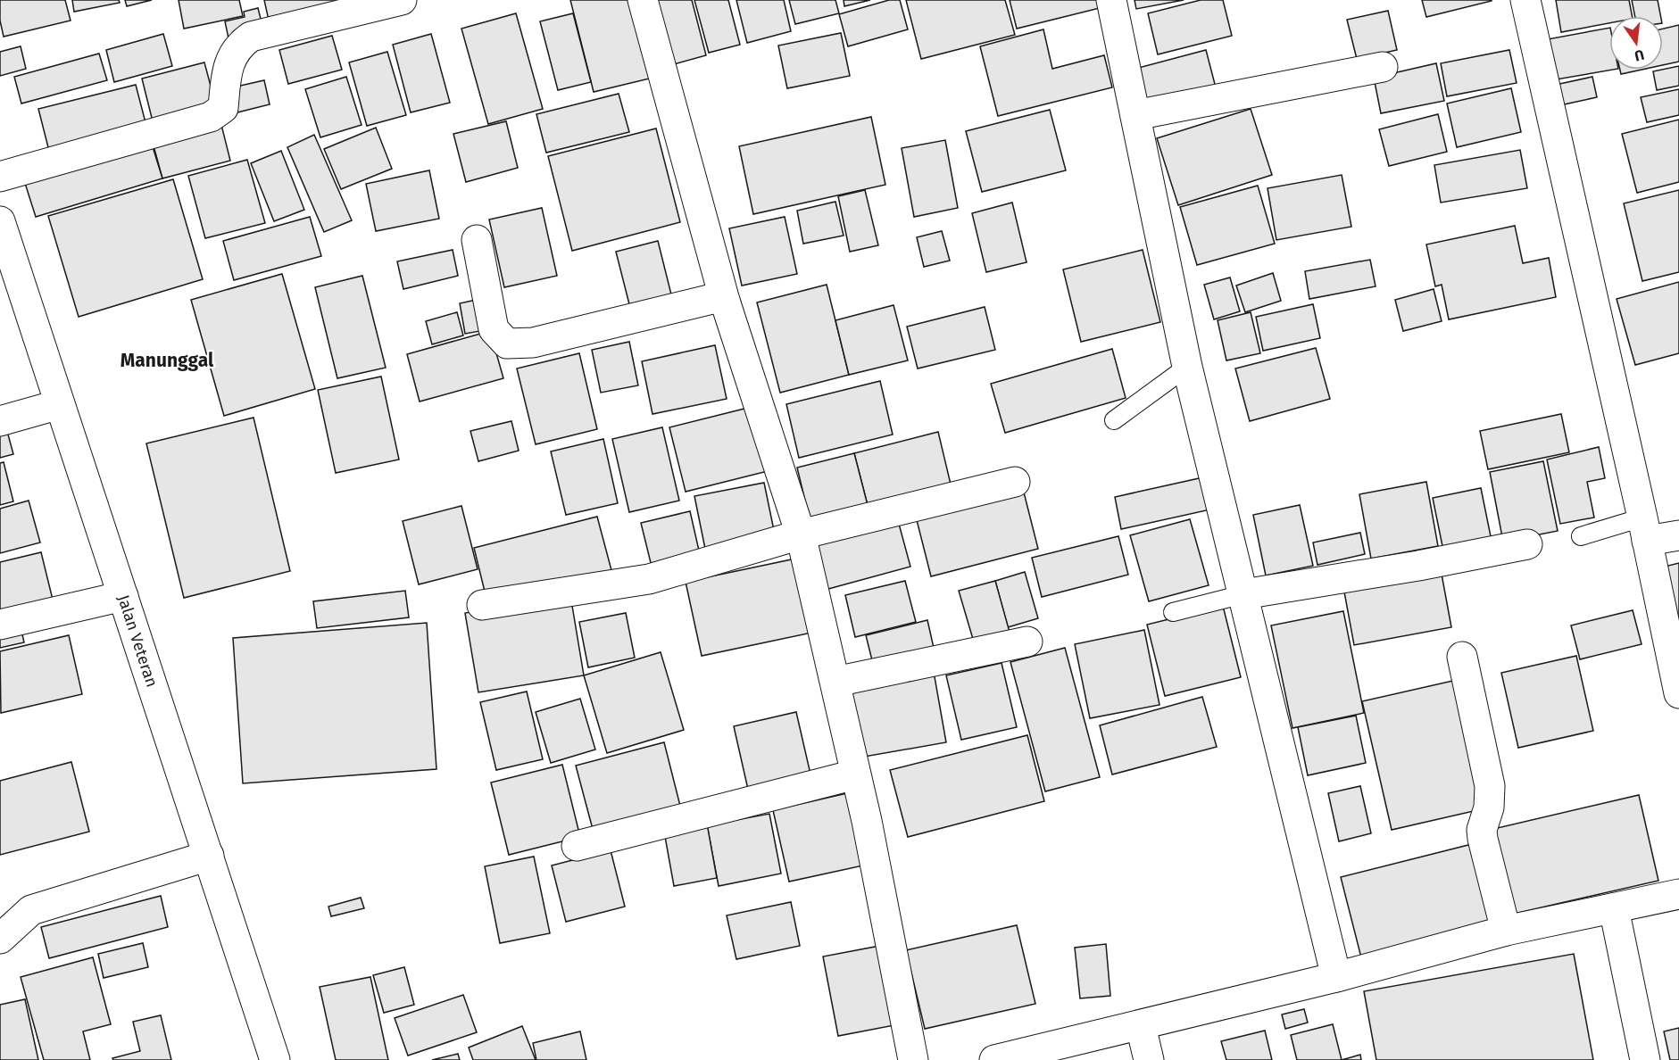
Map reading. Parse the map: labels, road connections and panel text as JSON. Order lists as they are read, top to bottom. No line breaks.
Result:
{"streets":{"street":["Jalan Veteran"]},"districts":["Manunggal"],"north":"bottom"}
